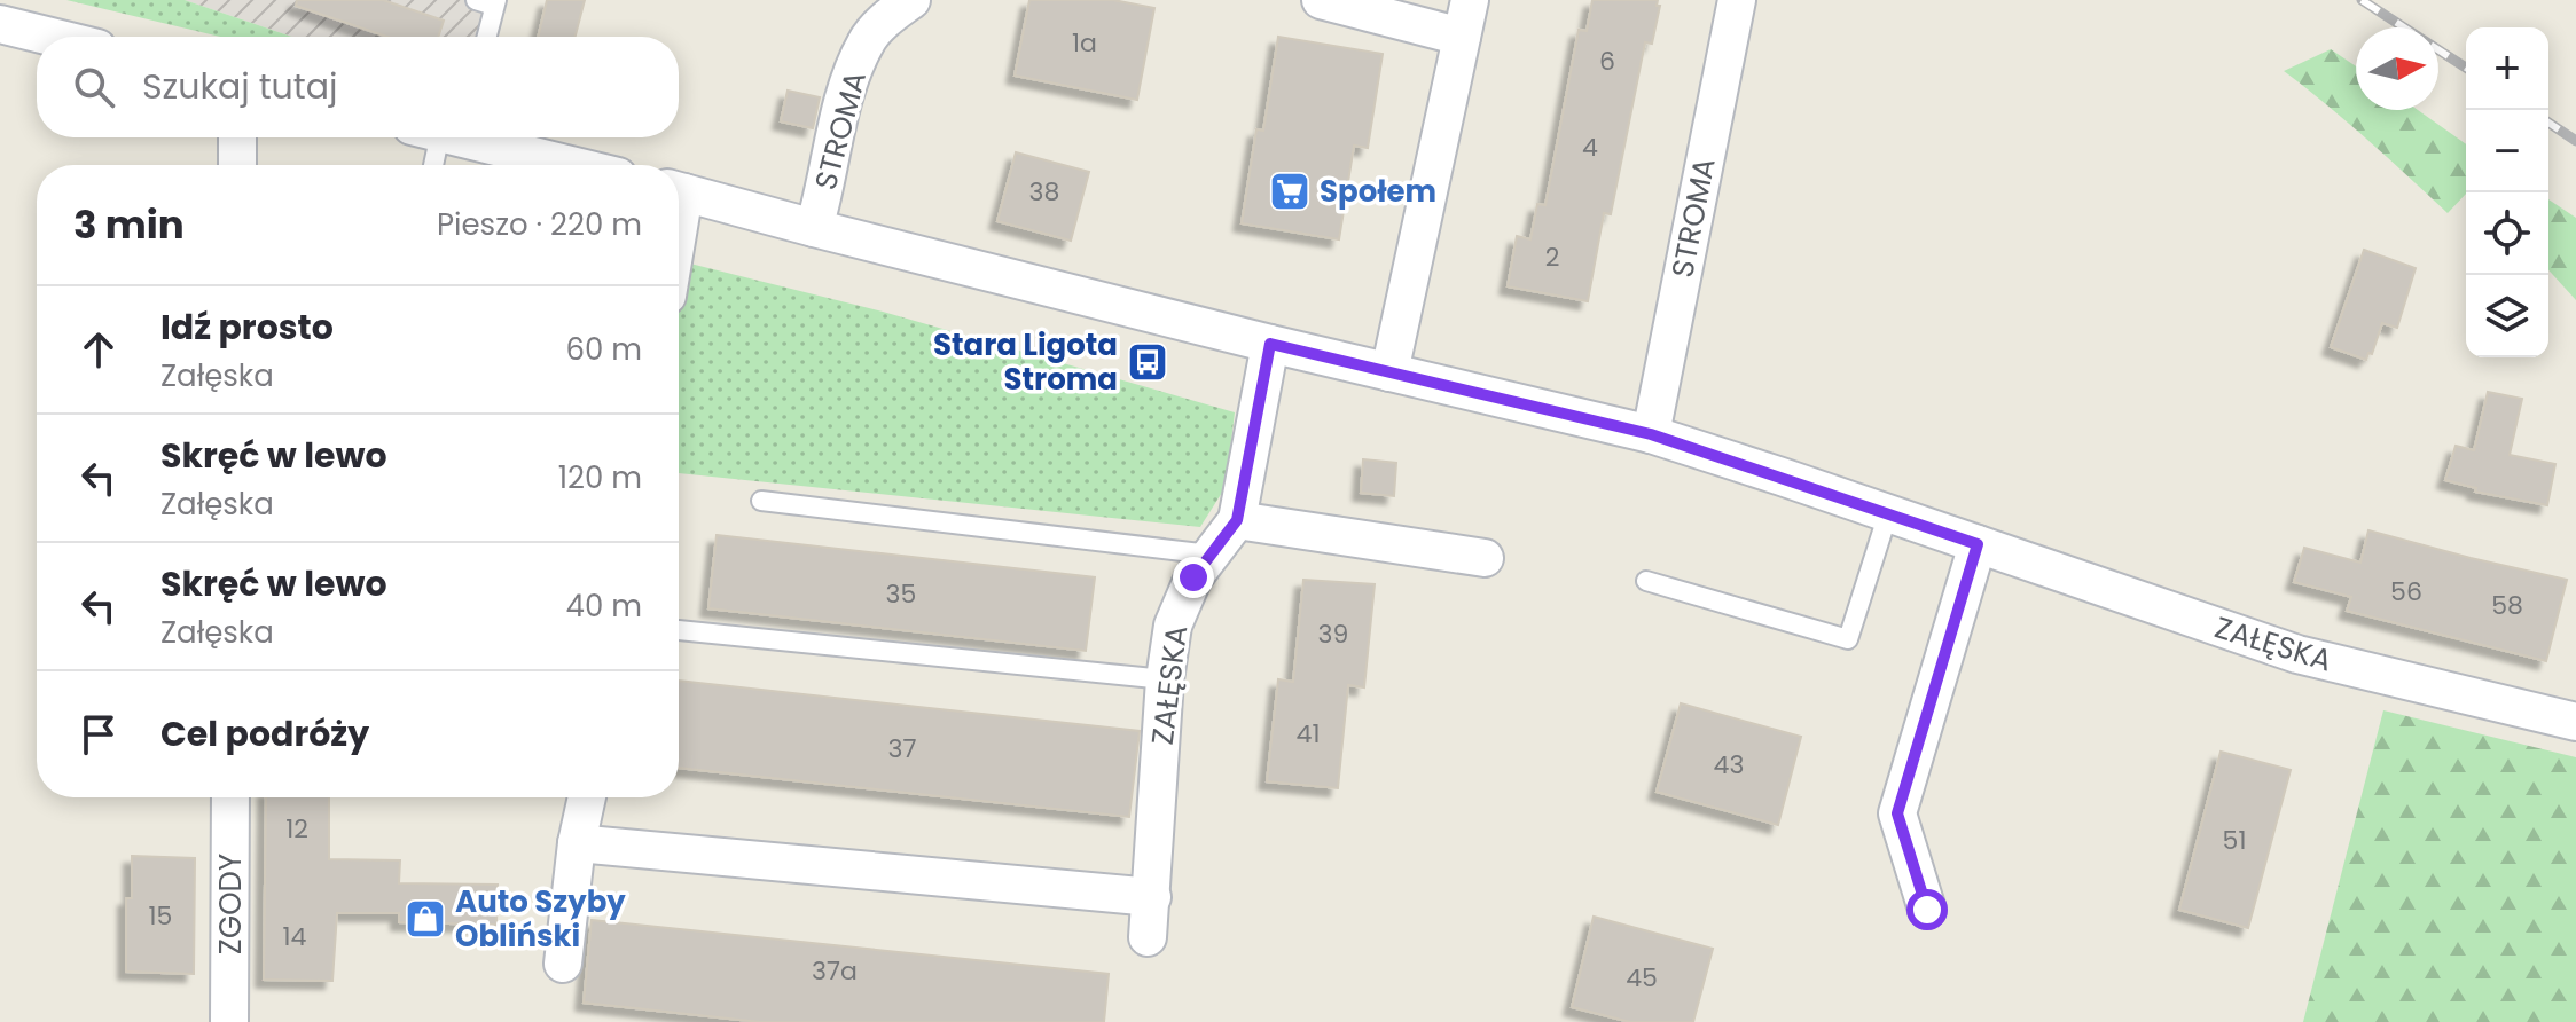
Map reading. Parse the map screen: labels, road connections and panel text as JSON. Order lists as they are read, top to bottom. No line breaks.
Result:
{"streets":{"street":["STROMA","ZAŁĘSKA","ZGODY"]},"crossings":[["STROMA","ZAŁĘSKA"]],"places":{"supermarket":["Społem"],"bus stop":["Stara Ligota Stroma"],"shop":["Auto Szyby Obliński"]},"house_numbers":["1a","6","4","38","2","56","35","58","39","41","37","43","12","51","15","14","37a","45"],"north":"right","page":{"map_buttons":["+","−"],"search":"Szukaj tutaj","heading":["3 min","Pieszo · 220 m"],"list":[["Idź prosto","Załęska","60 m"],["Skręć w lewo","Załęska","120 m"],["Skręć w lewo","Załęska","40 m"],"Cel podróży"]}}
